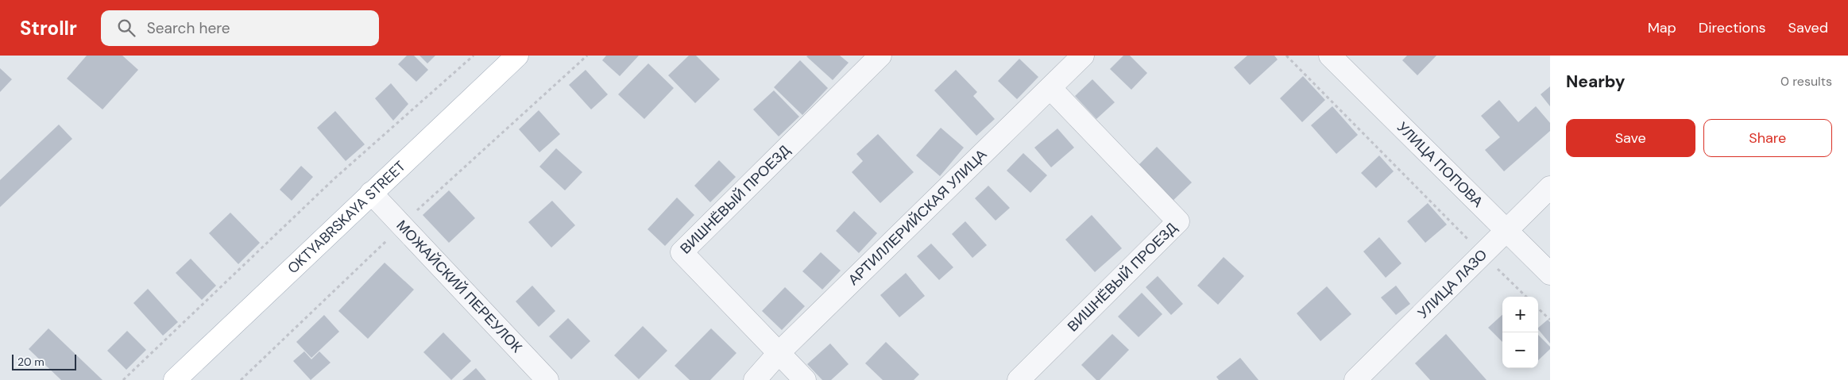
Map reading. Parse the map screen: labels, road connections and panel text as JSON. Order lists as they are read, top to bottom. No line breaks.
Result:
{"streets":{"main road":["OKTYABRSKAYA STREET"],"street":["УЛИЦА ПОПОВА","ВИШНЁВЫЙ ПРОЕЗД","АРТИЛЛЕРИЙСКАЯ УЛИЦА","УЛИЦА ЛАЗО","МОЖАЙСКИЙ ПЕРЕУЛОК"]},"crossings":[["УЛИЦА ПОПОВА","УЛИЦА ЛАЗО"],["ВИШНЁВЫЙ ПРОЕЗД","АРТИЛЛЕРИЙСКАЯ УЛИЦА"],["OKTYABRSKAYA STREET","МОЖАЙСКИЙ ПЕРЕУЛОК"]],"scale_bar":"20 m","page":{"header":"Strollr","search":"Search here","nav":["Map","Directions","Saved"],"heading":["Nearby","0 results"],"buttons":["Save","Share"],"map_buttons":["+","−"],"scale":"20 m"}}
